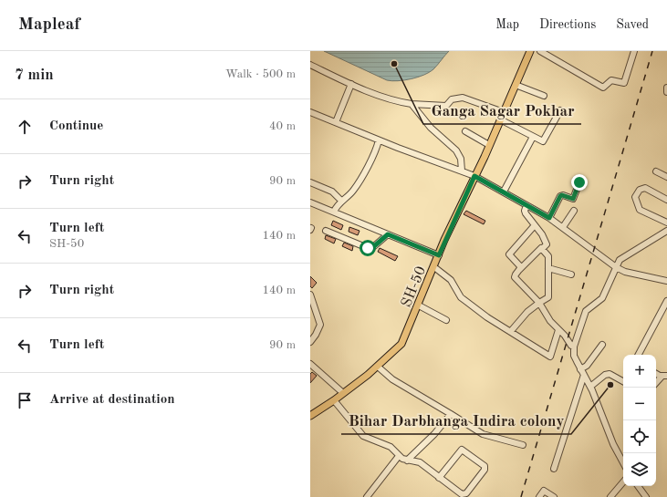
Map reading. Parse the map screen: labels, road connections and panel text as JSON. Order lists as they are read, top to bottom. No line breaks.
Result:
{"streets":{"main road":["SH-50"]},"places":["Ganga Sagar Pokhar","Bihar Darbhanga Indira colony"],"page":{"header":"Mapleaf","nav":["Map","Directions","Saved"],"heading":["7 min","Walk · 500 m"],"list":[["Continue","40 m"],["Turn right","90 m"],["Turn left","SH-50","140 m"],["Turn right","140 m"],["Turn left","90 m"],"Arrive at destination"],"map_buttons":["+","−"]}}
